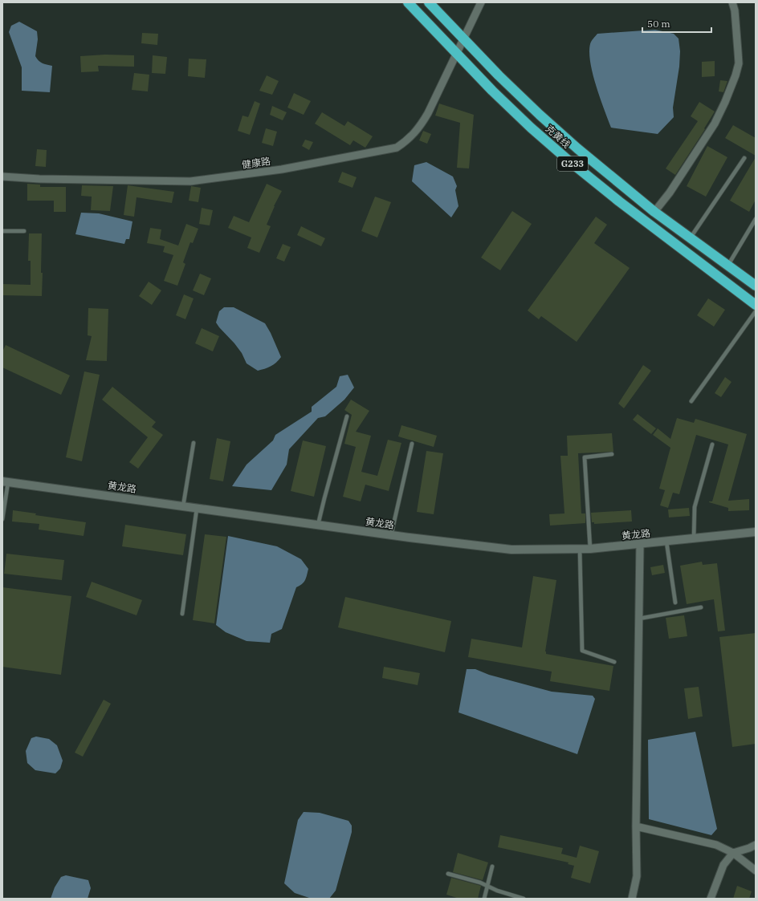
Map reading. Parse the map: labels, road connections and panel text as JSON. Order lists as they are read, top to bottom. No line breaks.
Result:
{"streets":{"highway":["克黄线","G233"],"main road":["黄龙路"],"street":["健康路"]},"crossings":[["克黄线","健康路"]],"scale_bar":"50 m"}
